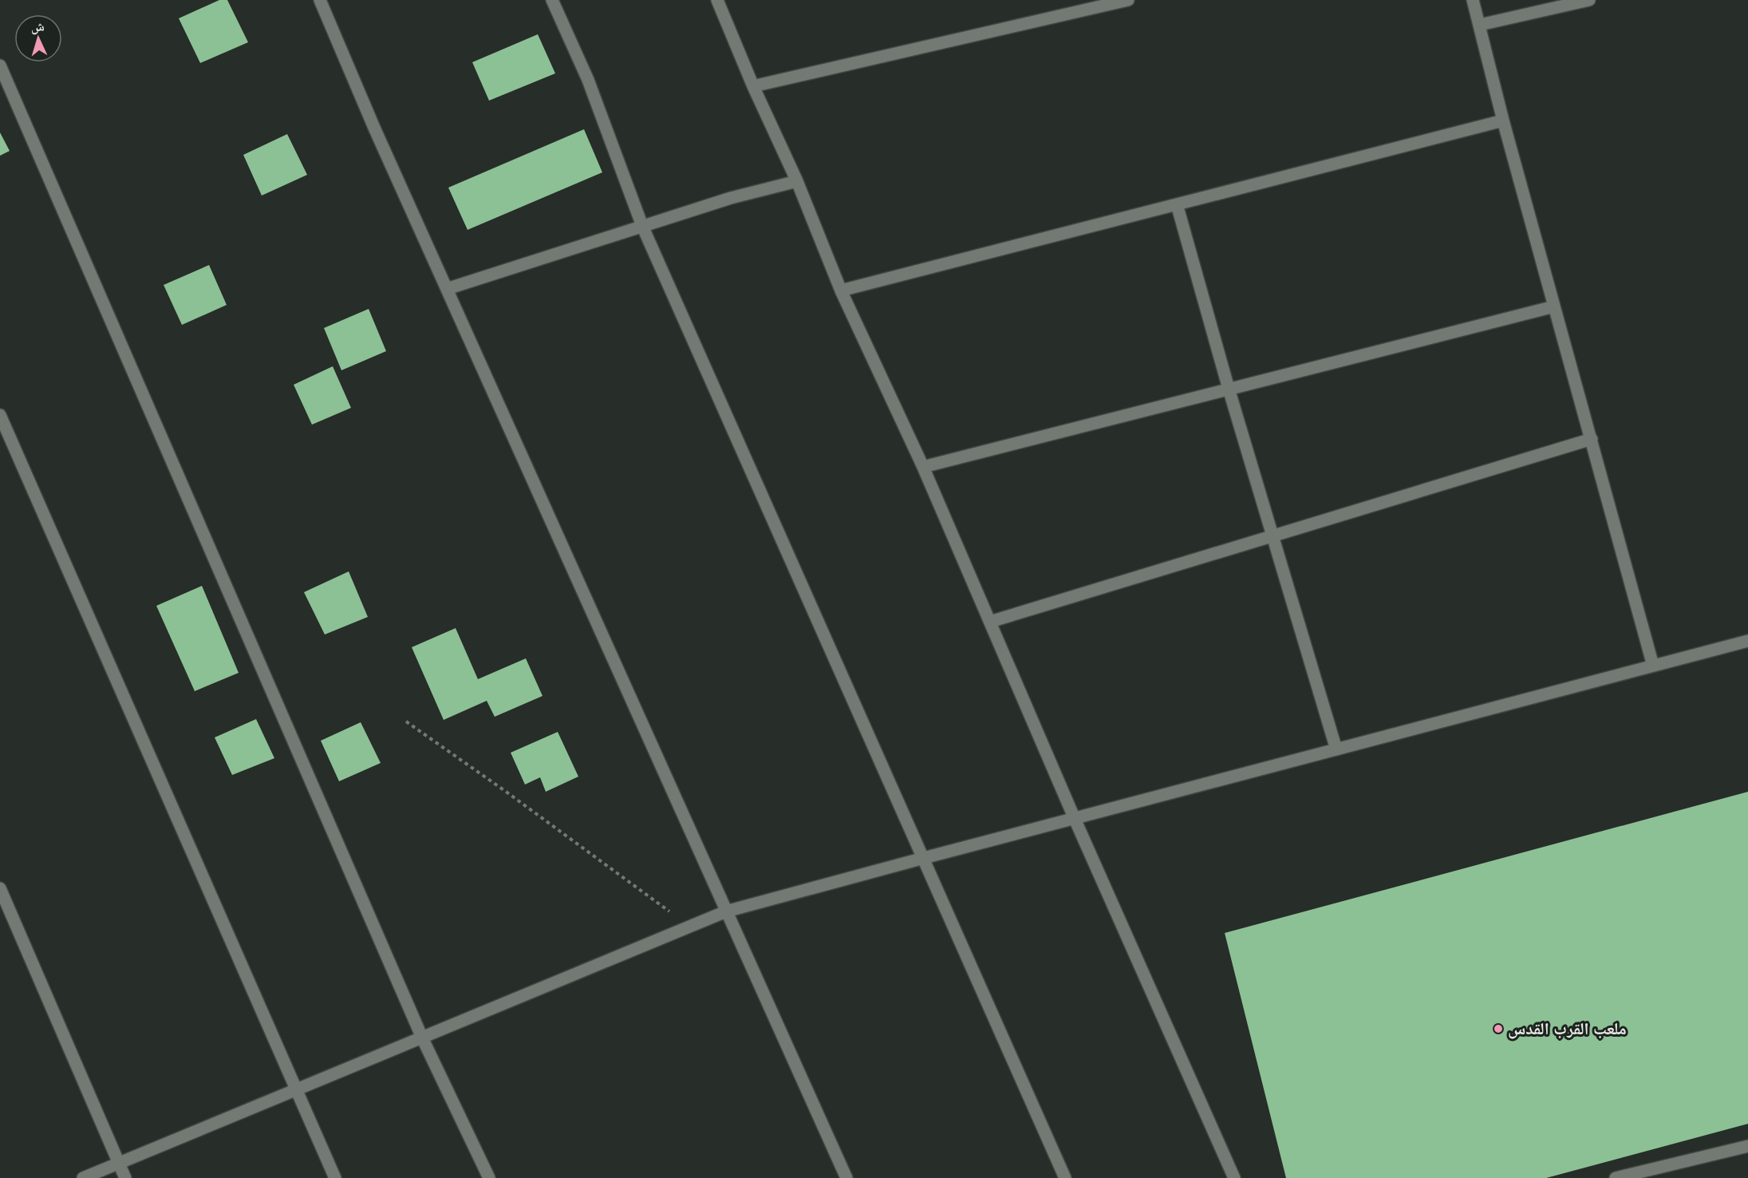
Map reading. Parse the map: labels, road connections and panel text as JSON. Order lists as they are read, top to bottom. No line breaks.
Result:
{"places":["ملعب القرب القدس"],"north":"top"}
